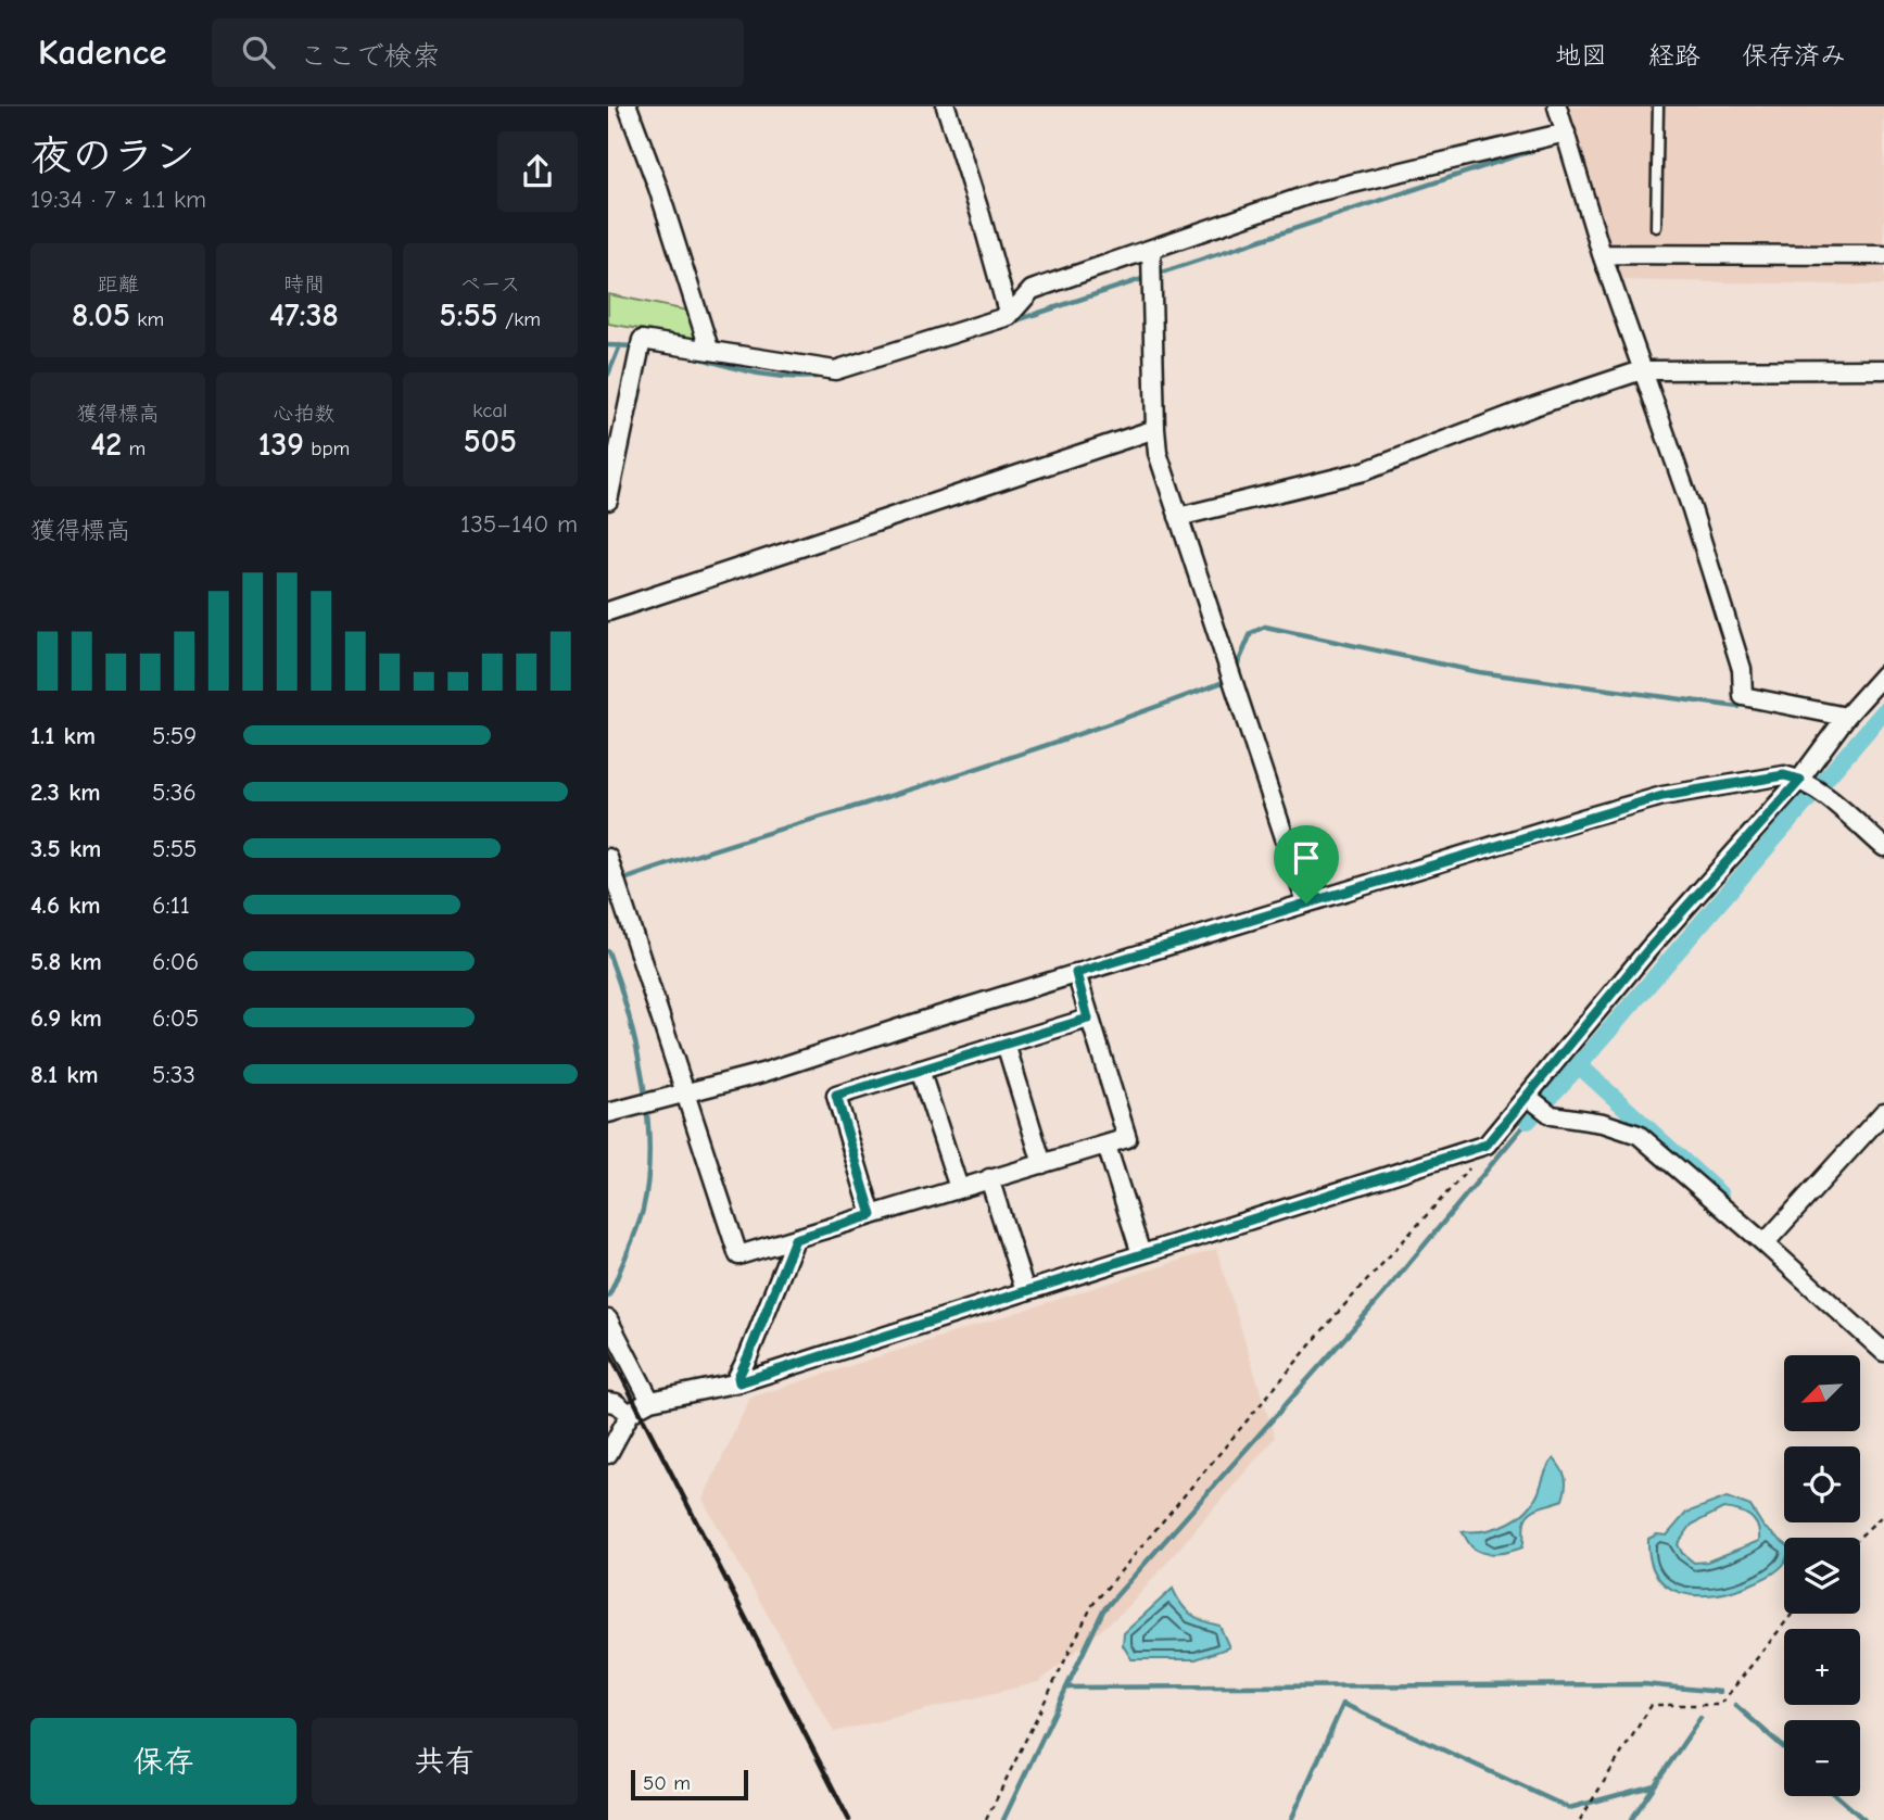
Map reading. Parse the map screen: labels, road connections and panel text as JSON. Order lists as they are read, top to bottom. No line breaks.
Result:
{"scale_bar":"50 m","north":"bottom left","page":{"header":"Kadence","search":"ここで検索","nav":["地図","経路","保存済み"],"heading":["夜のラン","19:34 · 7 × 1.1 km"],"stats":[["距離","8.05 km"],["時間","47:38"],["ペース","5:55 /km"],["獲得標高","42 m"],["心拍数","139 bpm"],["kcal","505"]],"chart":["獲得標高","135–140 m"],"list":[{"name":"1.1 km","note":"5:59"},{"name":"2.3 km","note":"5:36"},{"name":"3.5 km","note":"5:55"},{"name":"4.6 km","note":"6:11"},{"name":"5.8 km","note":"6:06"},{"name":"6.9 km","note":"6:05"},{"name":"8.1 km","note":"5:33"}],"map_buttons":["+","−"],"buttons":["保存","共有"],"scale":"50 m"}}
